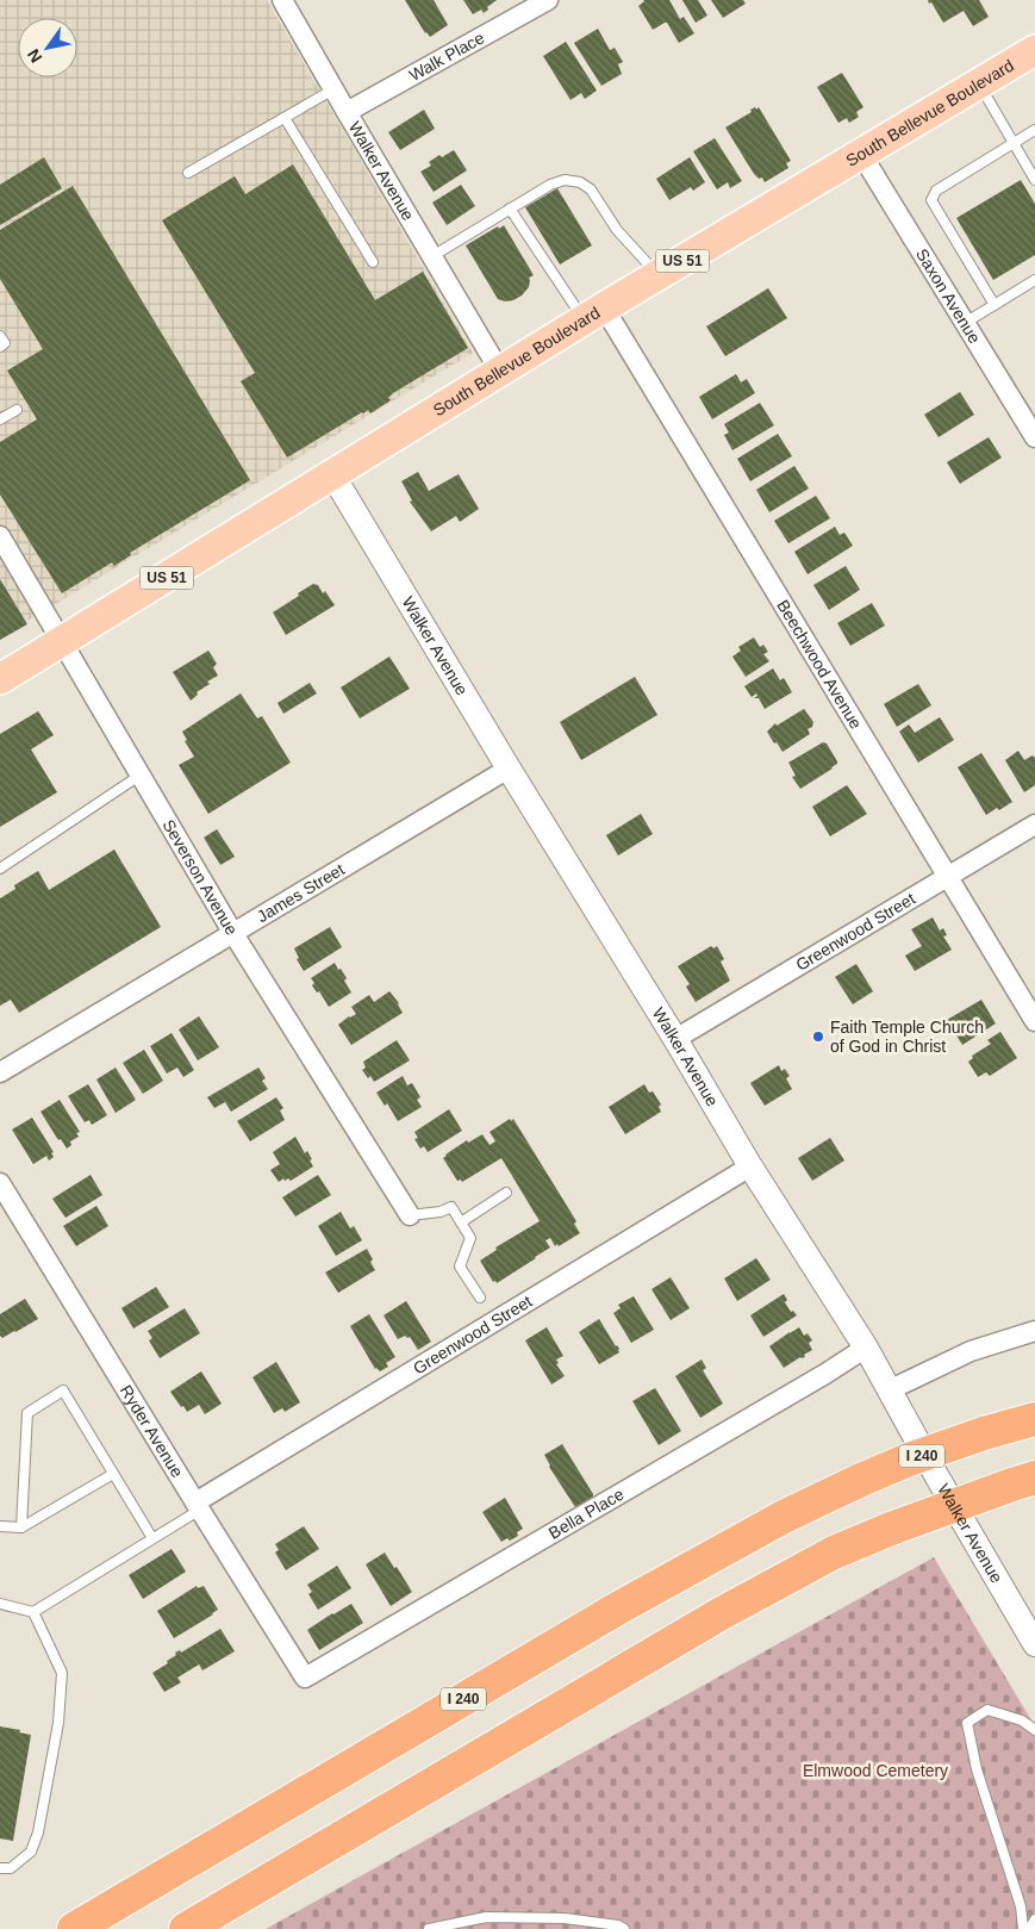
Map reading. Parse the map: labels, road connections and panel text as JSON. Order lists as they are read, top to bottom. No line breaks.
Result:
{"streets":{"highway":["I 240"],"main road":["South Bellevue Boulevard","US 51"],"street":["Walk Place","Walker Avenue","Saxon Avenue","Beechwood Avenue","Severson Avenue","James Street","Greenwood Street","Ryder Avenue","Bella Place"]},"crossings":[["Walk Place","Walker Avenue"],["South Bellevue Boulevard","Walker Avenue"],["South Bellevue Boulevard","Saxon Avenue"],["South Bellevue Boulevard","Beechwood Avenue"],["South Bellevue Boulevard","Severson Avenue"],["Walker Avenue","James Street"],["Walker Avenue","Greenwood Street"],["Walker Avenue","Bella Place"],["Beechwood Avenue","Greenwood Street"],["Severson Avenue","James Street"],["Greenwood Street","Ryder Avenue"],["Ryder Avenue","Bella Place"]],"parks":["Elmwood Cemetery"],"places":["Faith Temple Church of God in Christ"],"north":"bottom left"}
